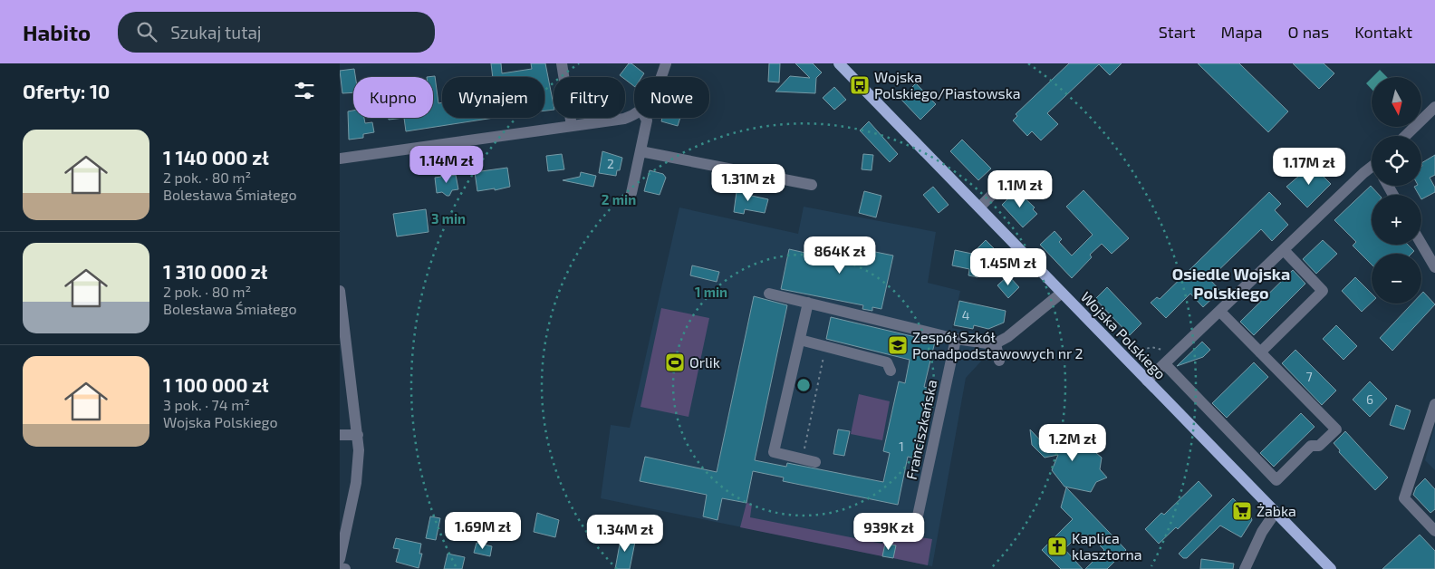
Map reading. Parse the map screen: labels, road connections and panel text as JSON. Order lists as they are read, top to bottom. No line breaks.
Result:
{"streets":{"main road":["Wojska Polskiego"],"street":["Franciszkańska"]},"districts":["Osiedle Wojska Polskiego"],"places":{"bus stop":["Wojska Polskiego/Piastowska"],"school or university":["Zespół Szkół Ponadpodstawowych nr 2"],"sports":["Orlik"],"supermarket":["Żabka"],"church":["Kaplica klasztorna"]},"house_numbers":["2","4","7","6","1"],"north":"bottom","page":{"header":"Habito","search":"Szukaj tutaj","nav":["Start","Mapa","O nas","Kontakt"],"heading":"Oferty: 10","map_buttons":["+","−"],"chip":["Kupno","Wynajem","Filtry","Nowe"],"list":[{"name":"1 140 000 zł","note":"2 pok. · 80 m² · Bolesława Śmiałego"},{"name":"1 310 000 zł","note":"2 pok. · 80 m² · Bolesława Śmiałego"},{"name":"1 100 000 zł","note":"3 pok. · 74 m² · Wojska Polskiego"}],"price":["1.14M zł","1.17M zł","1.31M zł","1.1M zł","864K zł","1.45M zł","1.2M zł","1.69M zł","939K zł","1.34M zł"]},"rings":["2 min","3 min","1 min"]}
